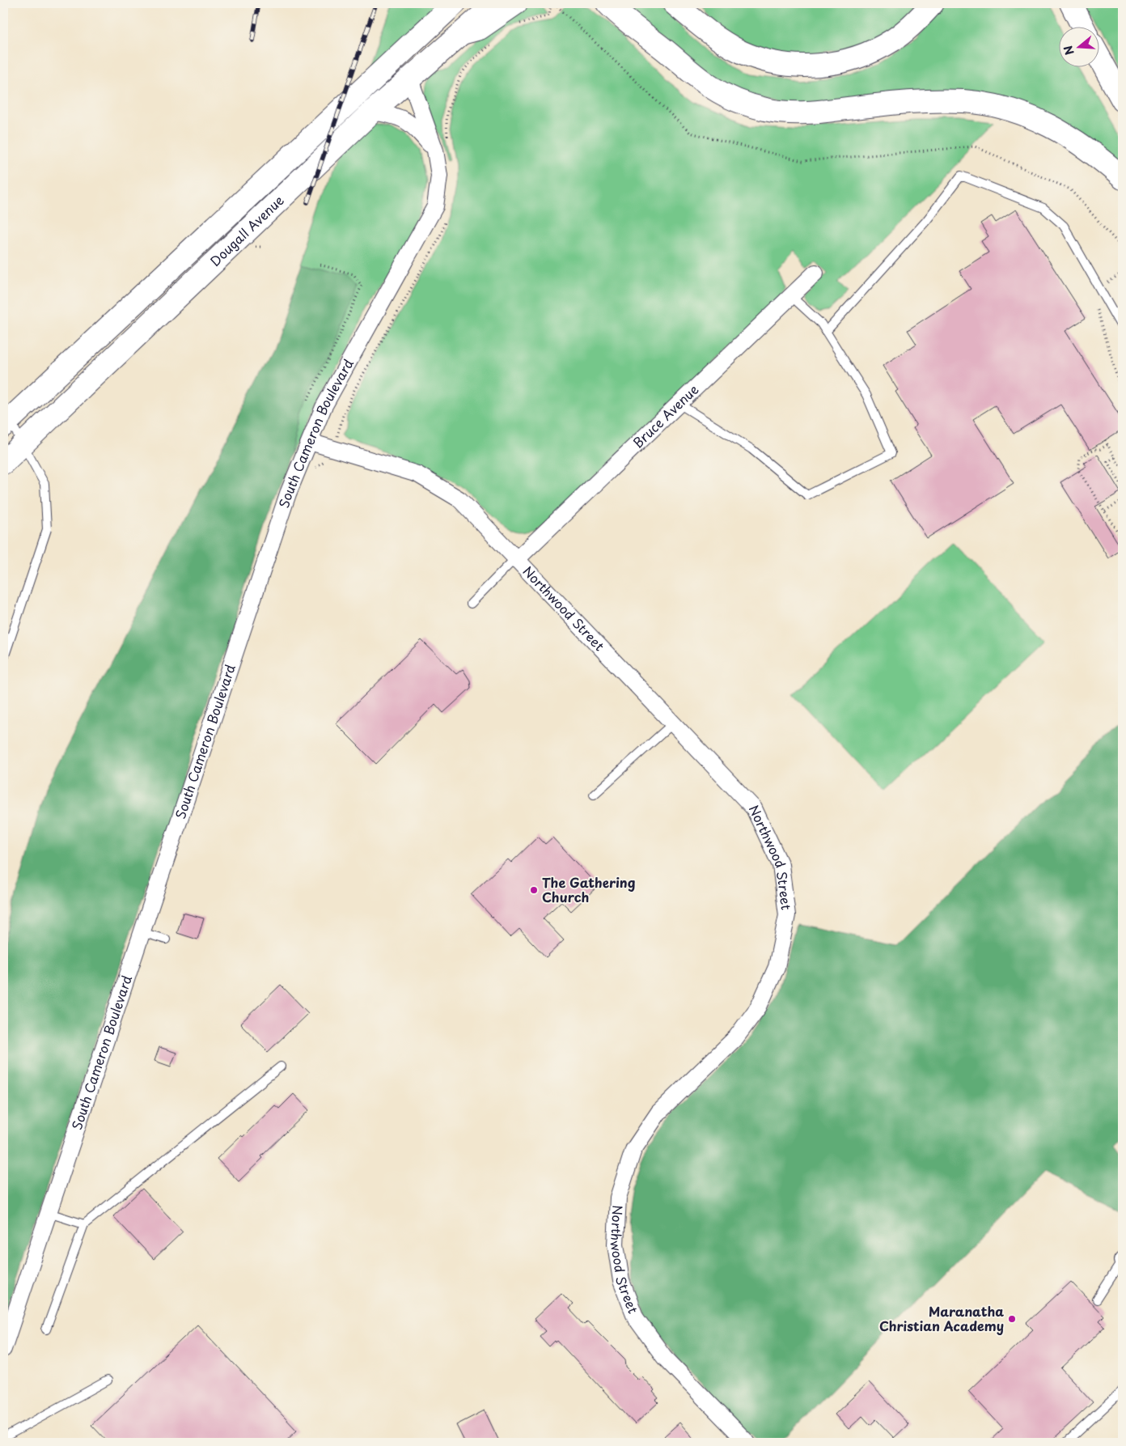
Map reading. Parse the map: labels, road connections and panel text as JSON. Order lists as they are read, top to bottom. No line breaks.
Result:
{"streets":{"main road":["Dougall Avenue"],"street":["Bruce Avenue","South Cameron Boulevard","Northwood Street"]},"crossings":[["Dougall Avenue","South Cameron Boulevard"],["Bruce Avenue","Northwood Street"],["South Cameron Boulevard","Northwood Street"]],"places":["The Gathering Church","Maranatha Christian Academy"],"north":"left"}
